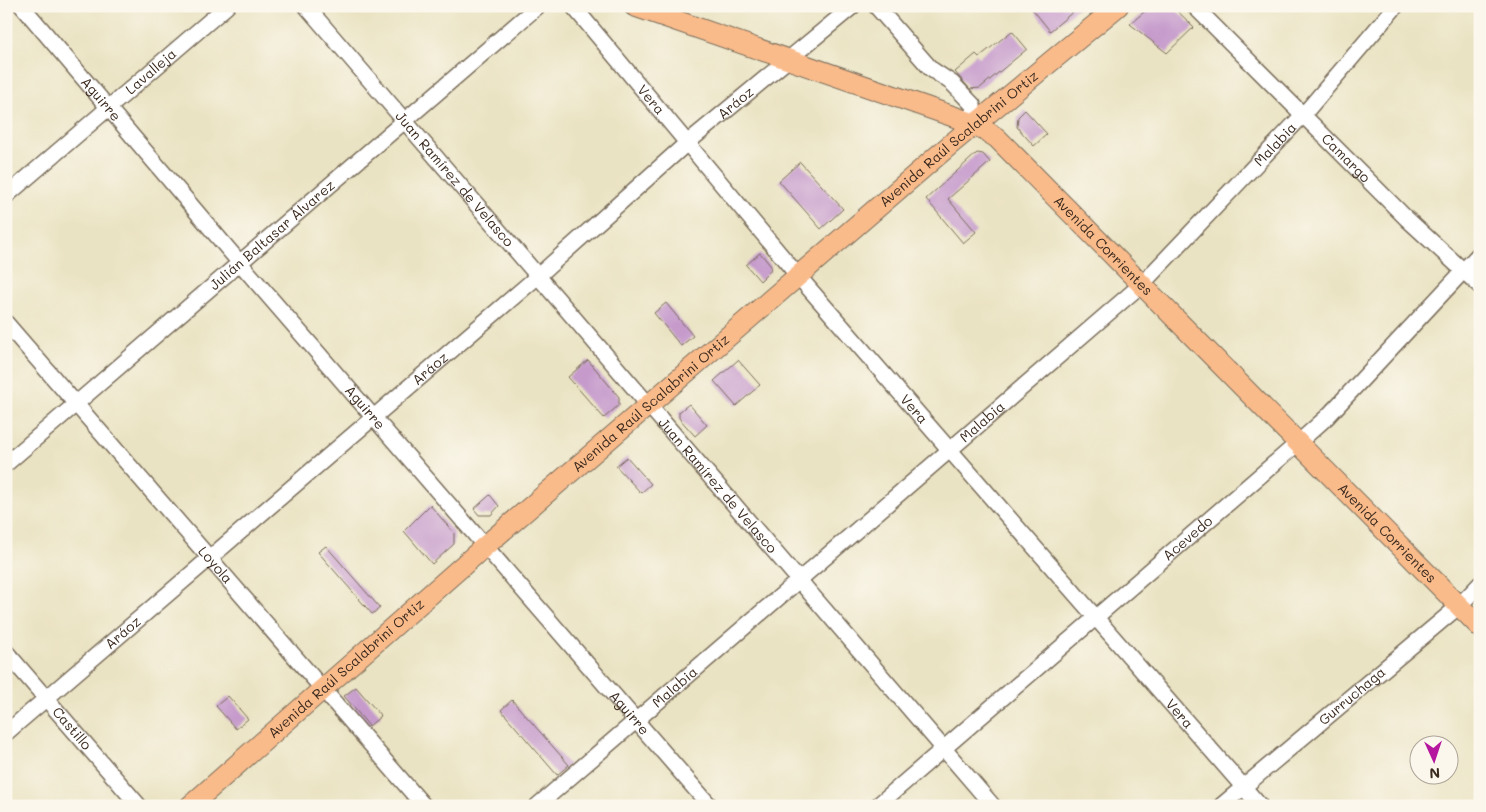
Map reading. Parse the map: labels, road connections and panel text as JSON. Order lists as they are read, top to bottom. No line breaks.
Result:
{"streets":{"main road":["Avenida Raúl Scalabrini Ortiz","Avenida Corrientes"],"street":["Lavalleja","Aguirre","Vera","Aráoz","Malabia","Camargo","Juan Ramírez de Velasco","Julián Baltasar Álvarez","Acevedo","Loyola","Gurruchaga","Castillo"]},"crossings":[["Lavalleja","Aguirre"],["Aguirre","Aráoz"],["Aguirre","Avenida Raúl Scalabrini Ortiz"],["Aguirre","Malabia"],["Aguirre","Julián Baltasar Álvarez"],["Vera","Aráoz"],["Vera","Avenida Raúl Scalabrini Ortiz"],["Vera","Malabia"],["Vera","Acevedo"],["Vera","Gurruchaga"],["Aráoz","Juan Ramírez de Velasco"],["Aráoz","Avenida Corrientes"],["Aráoz","Loyola"],["Aráoz","Castillo"],["Avenida Raúl Scalabrini Ortiz","Juan Ramírez de Velasco"],["Avenida Raúl Scalabrini Ortiz","Avenida Corrientes"],["Avenida Raúl Scalabrini Ortiz","Loyola"],["Malabia","Camargo"],["Malabia","Juan Ramírez de Velasco"],["Malabia","Avenida Corrientes"],["Camargo","Acevedo"],["Juan Ramírez de Velasco","Julián Baltasar Álvarez"],["Juan Ramírez de Velasco","Acevedo"],["Julián Baltasar Álvarez","Loyola"],["Avenida Corrientes","Acevedo"],["Avenida Corrientes","Gurruchaga"]],"north":"bottom"}
